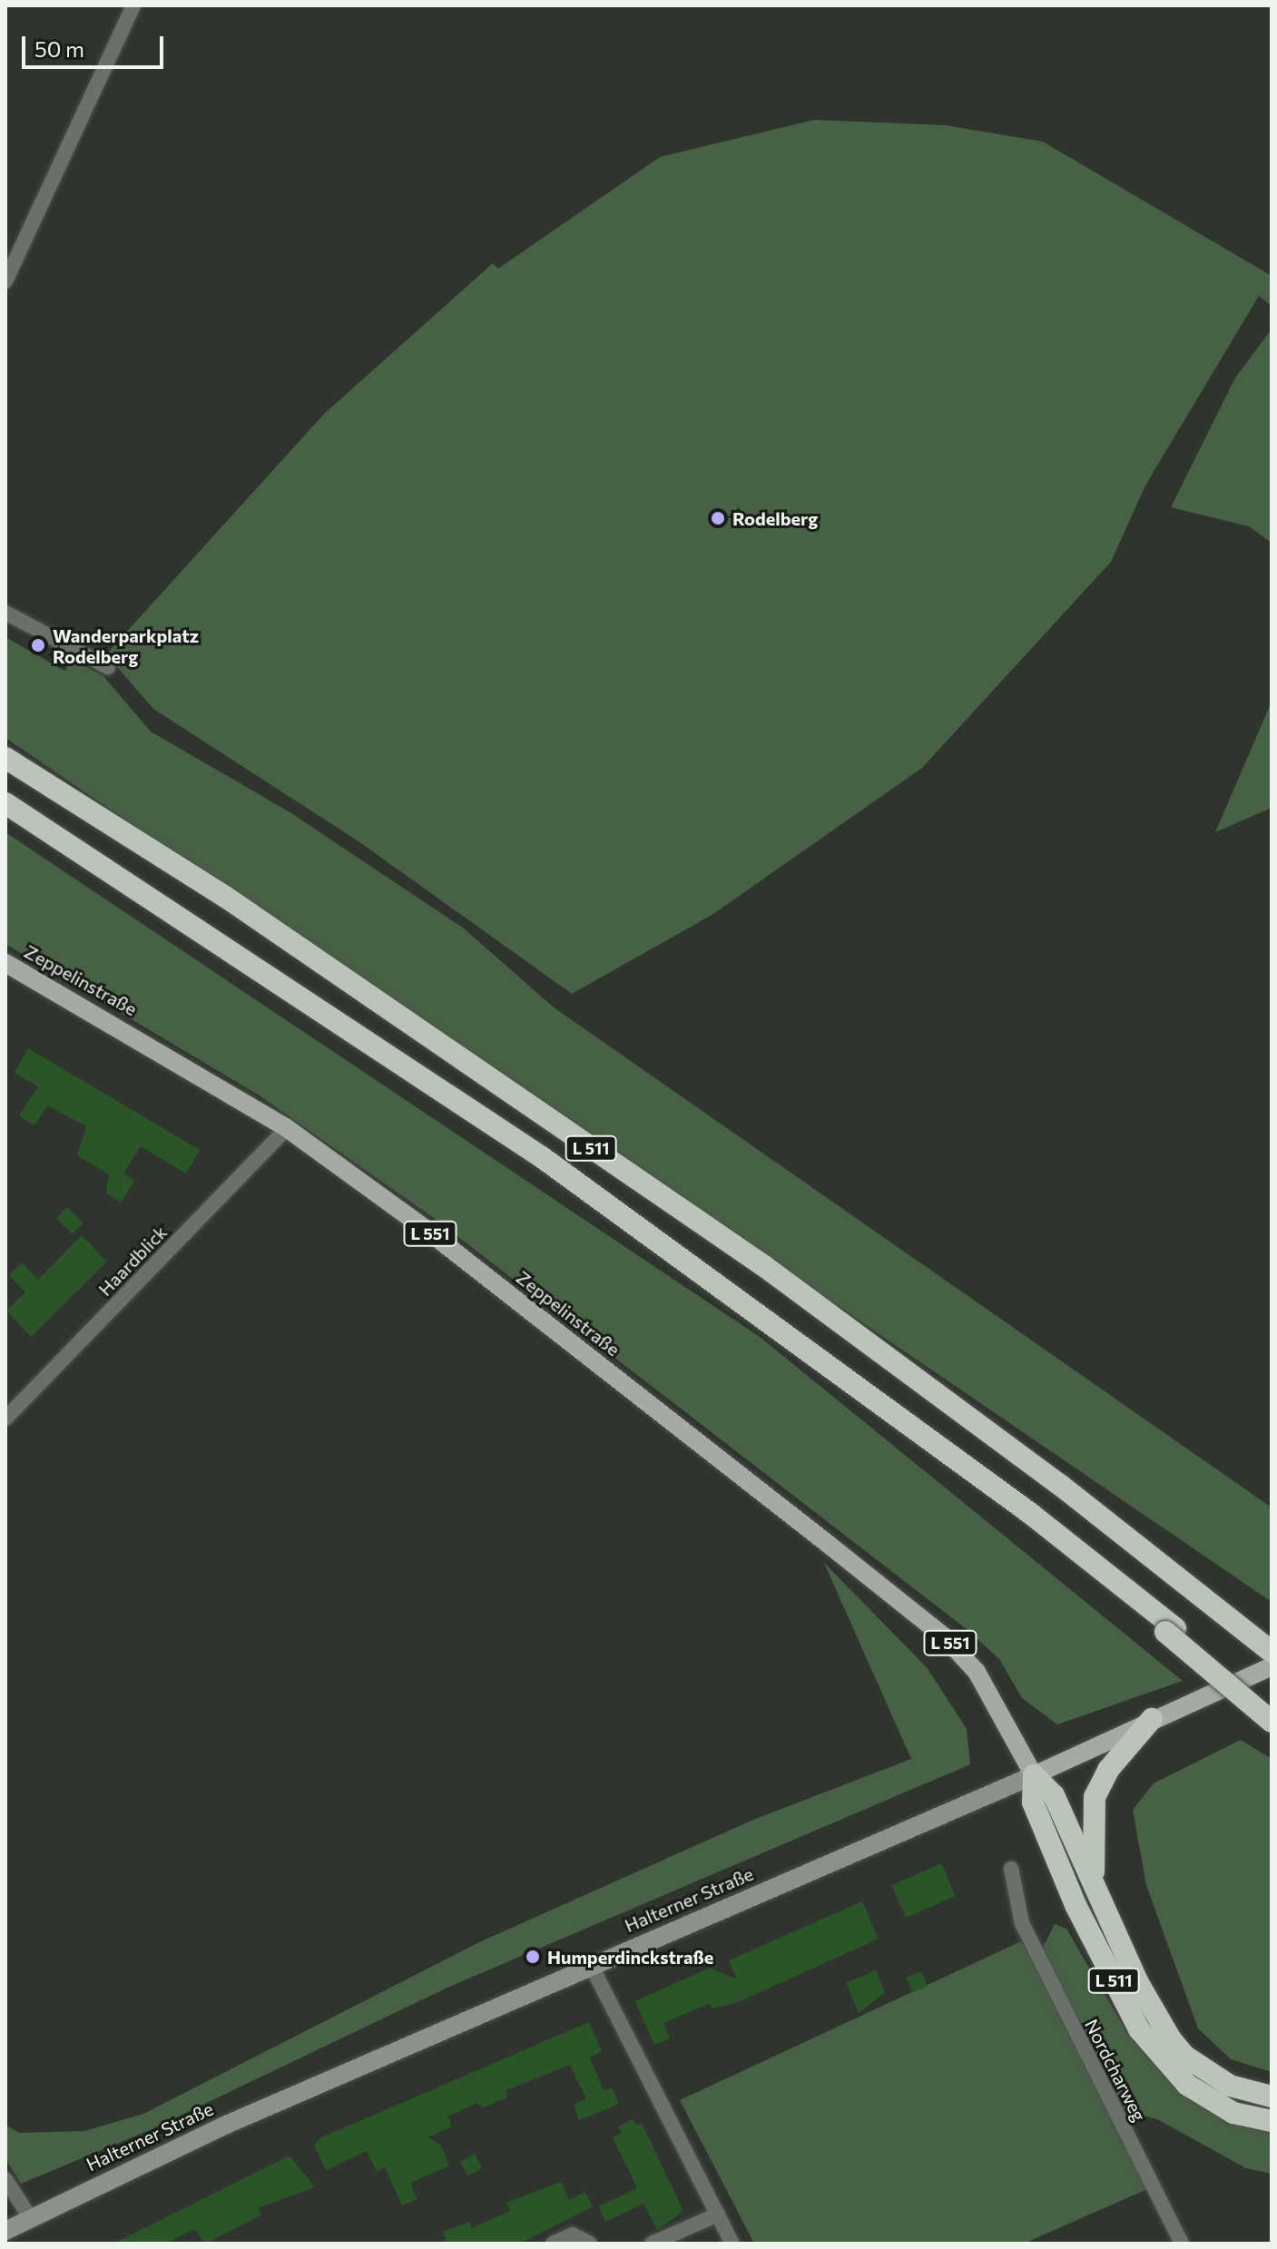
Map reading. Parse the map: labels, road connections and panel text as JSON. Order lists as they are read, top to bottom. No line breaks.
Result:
{"streets":{"highway":["L 511"],"main road":["Zeppelinstraße","L 551","Halterner Straße"],"street":["Haardblick","Nordcharweg"]},"crossings":[["Zeppelinstraße","L 511"],["Zeppelinstraße","Haardblick"],["Zeppelinstraße","Halterner Straße"],["L 511","Halterner Straße"]],"places":["Rodelberg","Wanderparkplatz Rodelberg","Humperdinckstraße"],"scale_bar":"50 m"}
